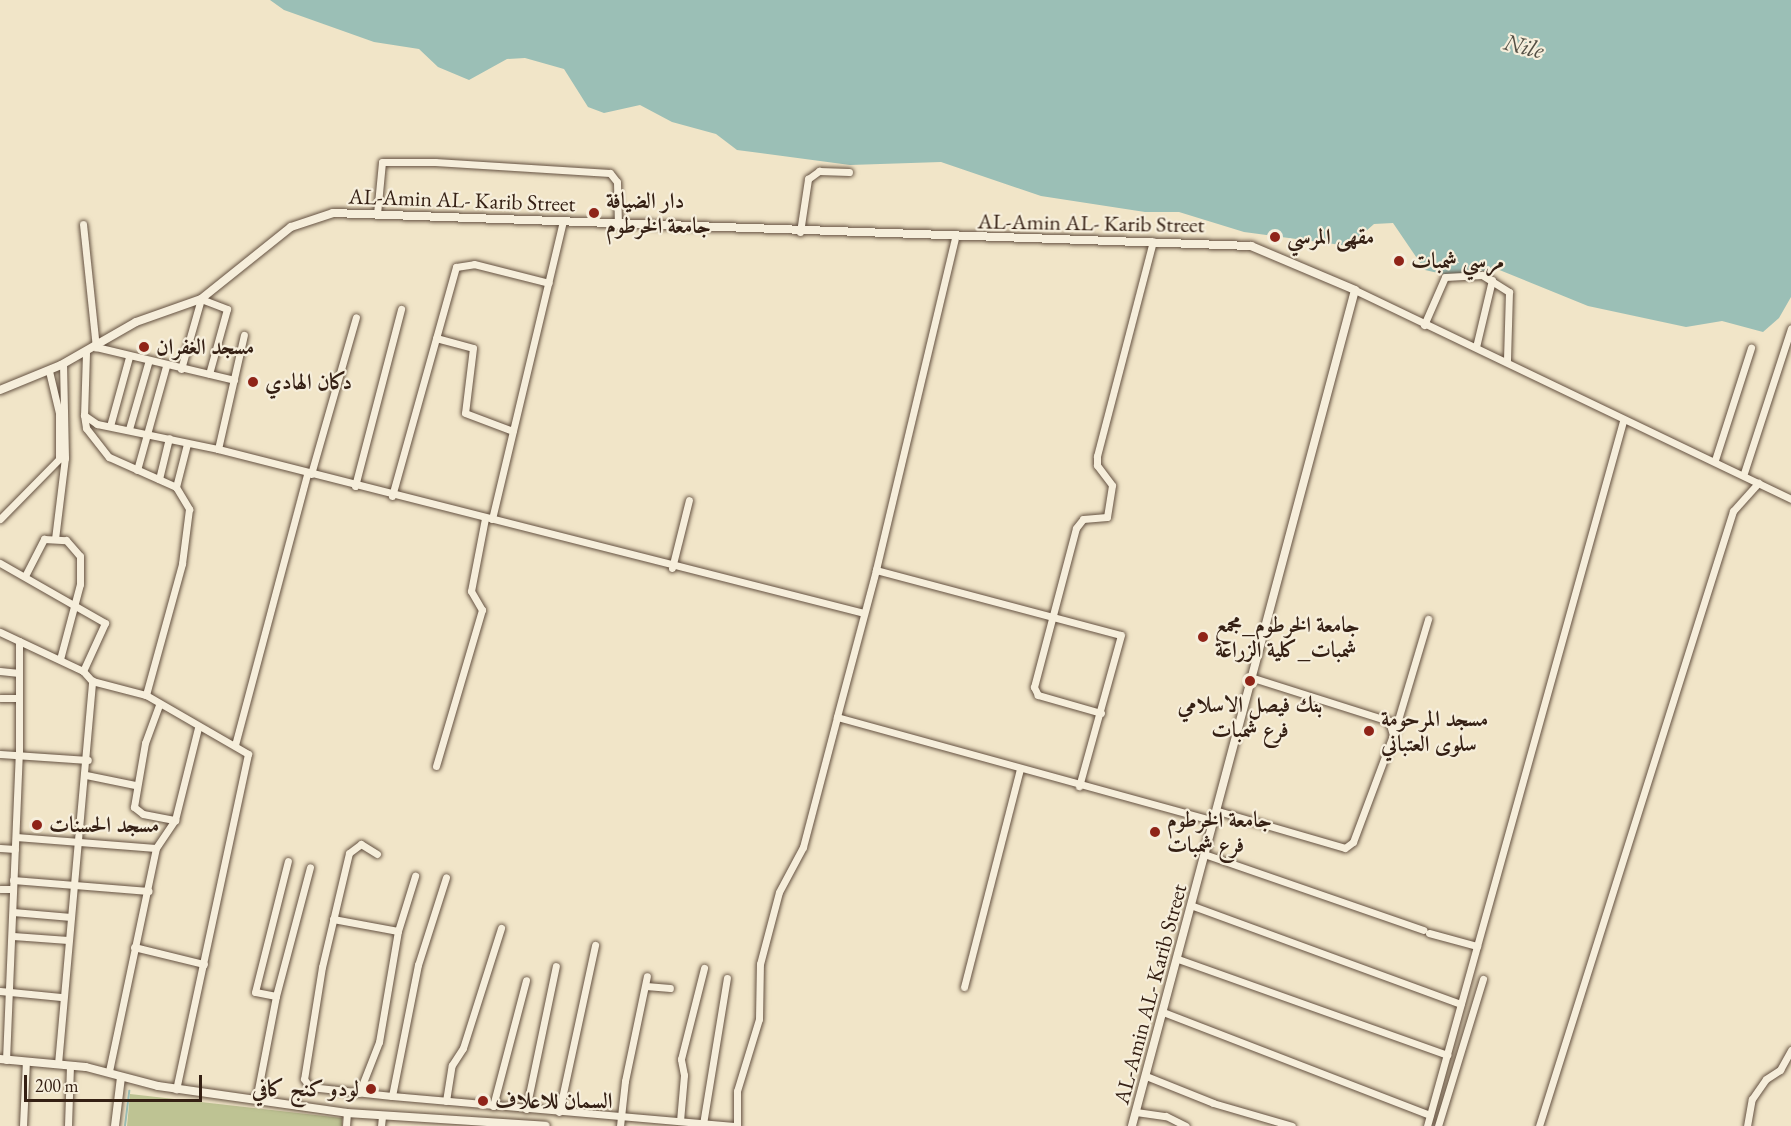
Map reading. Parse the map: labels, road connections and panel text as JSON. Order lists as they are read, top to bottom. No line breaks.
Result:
{"streets":{"street":["AL-Amin AL- Karib Street"]},"water":["Nile"],"places":["دار الضيافة جامعة الخرطوم","مقهى المرسي","مرسي شمبات","مسجد الغفران","دكان الهادي","جامعة الخرطوم_مجمع شمبات_كلية الزراعة","بنك فيصل الاسلامي فرع شمبات","مسجد المرحومة سلوى العتباني","مسجد الحسنات","جامعة الخرطوم فرع شمبات","لودو كنج كافي","السمان للاعلاف"],"scale_bar":"200 m"}
